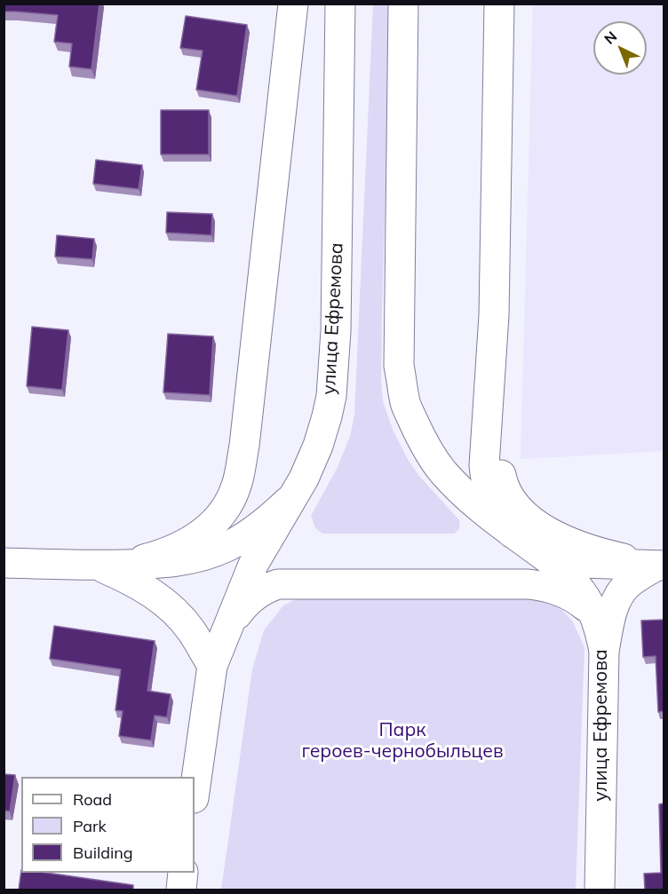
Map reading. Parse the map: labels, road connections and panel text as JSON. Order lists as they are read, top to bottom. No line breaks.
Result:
{"streets":{"main road":["улица Ефремова"]},"parks":["Парк героев-чернобыльцев"],"legend":["Road","Park","Building"],"north":"top left"}
